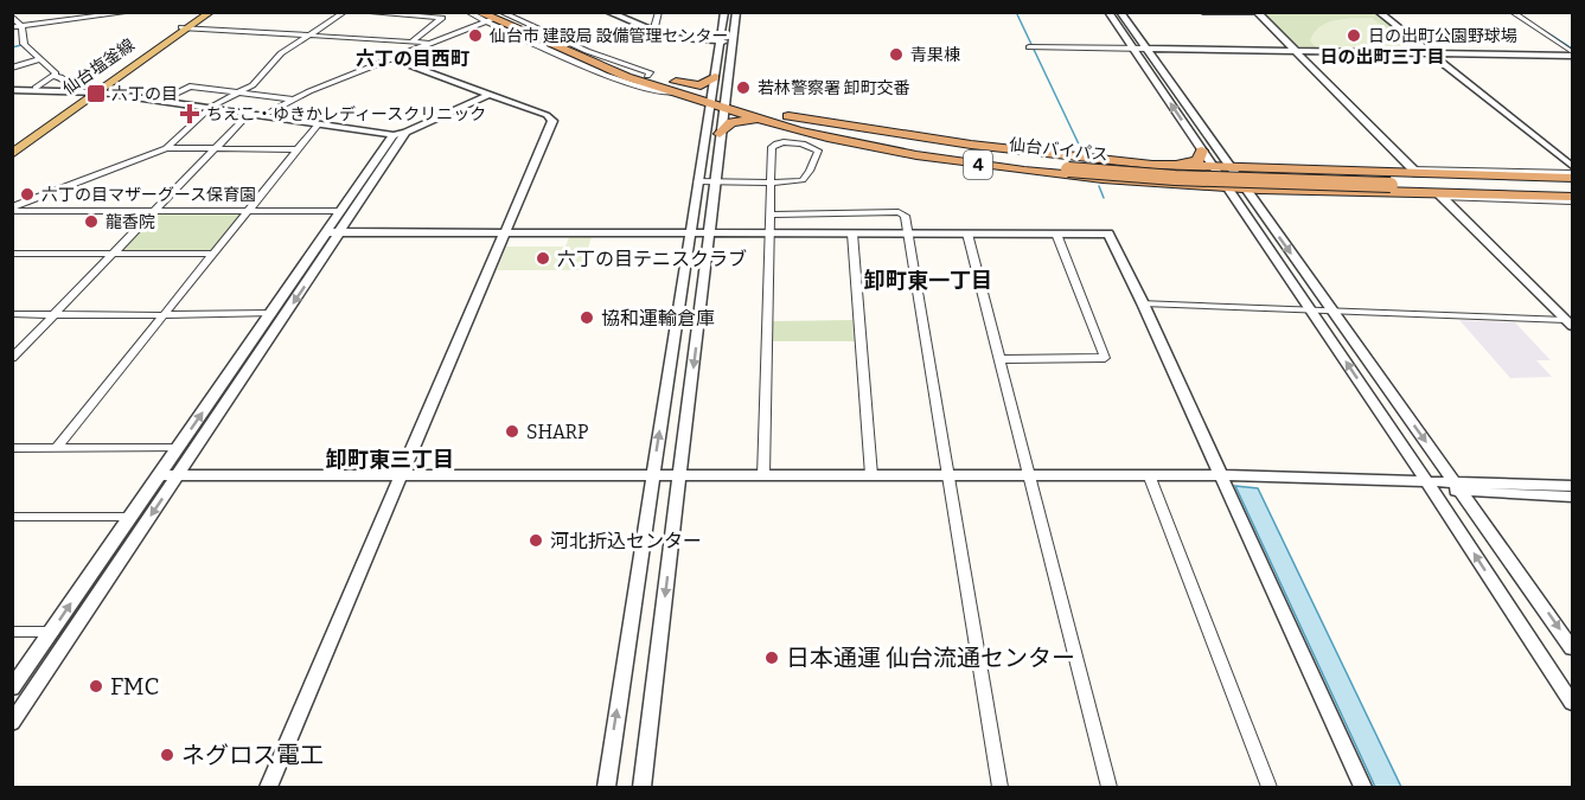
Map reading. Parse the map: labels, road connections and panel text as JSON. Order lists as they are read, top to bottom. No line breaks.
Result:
{"streets":{"highway":["仙台バイパス","4"],"main road":["仙台塩釜線"]},"crossings":[["仙台バイパス","4"]],"districts":["日の出町三丁目","六丁の目西町","卸町東一丁目","卸町東三丁目"],"places":{"other":["仙台市 建設局 設備管理センター","日の出町公園野球場","青果棟","若林警察署 卸町交番","六丁の目マザーグース保育園","龍香院","六丁の目テニスクラブ","協和運輸倉庫","SHARP","河北折込センター","日本通運 仙台流通センター","FMC","ネグロス電工"],"transit":["六丁の目"],"health":["ちえこ・ゆきかレディースクリニック"]}}
